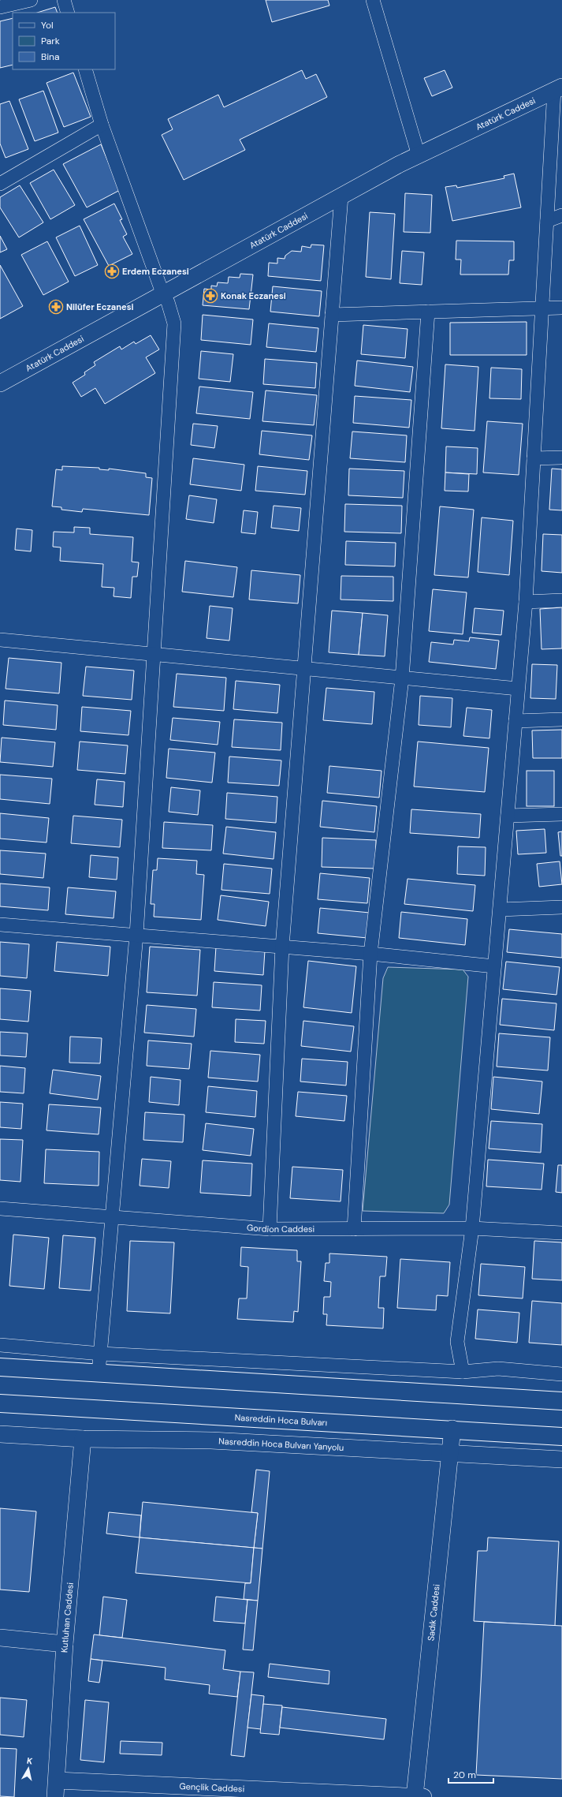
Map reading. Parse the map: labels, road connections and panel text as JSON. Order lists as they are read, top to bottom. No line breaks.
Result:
{"streets":{"highway":["Nasreddin Hoca Bulvarı"],"street":["Atatürk Caddesi","Gordion Caddesi","Nasreddin Hoca Bulvarı Yanyolu","Sadık Caddesi","Kutluhan Caddesi","Gençlik Caddesi"]},"crossings":[["Nasreddin Hoca Bulvarı","Sadık Caddesi"],["Nasreddin Hoca Bulvarı Yanyolu","Sadık Caddesi"],["Nasreddin Hoca Bulvarı Yanyolu","Kutluhan Caddesi"],["Sadık Caddesi","Gençlik Caddesi"],["Kutluhan Caddesi","Gençlik Caddesi"]],"places":{"pharmacy":["Erdem Eczanesi","Konak Eczanesi","Nilüfer Eczanesi"]},"legend":["Yol","Park","Bina"],"scale_bar":"20 m","north":"top"}
